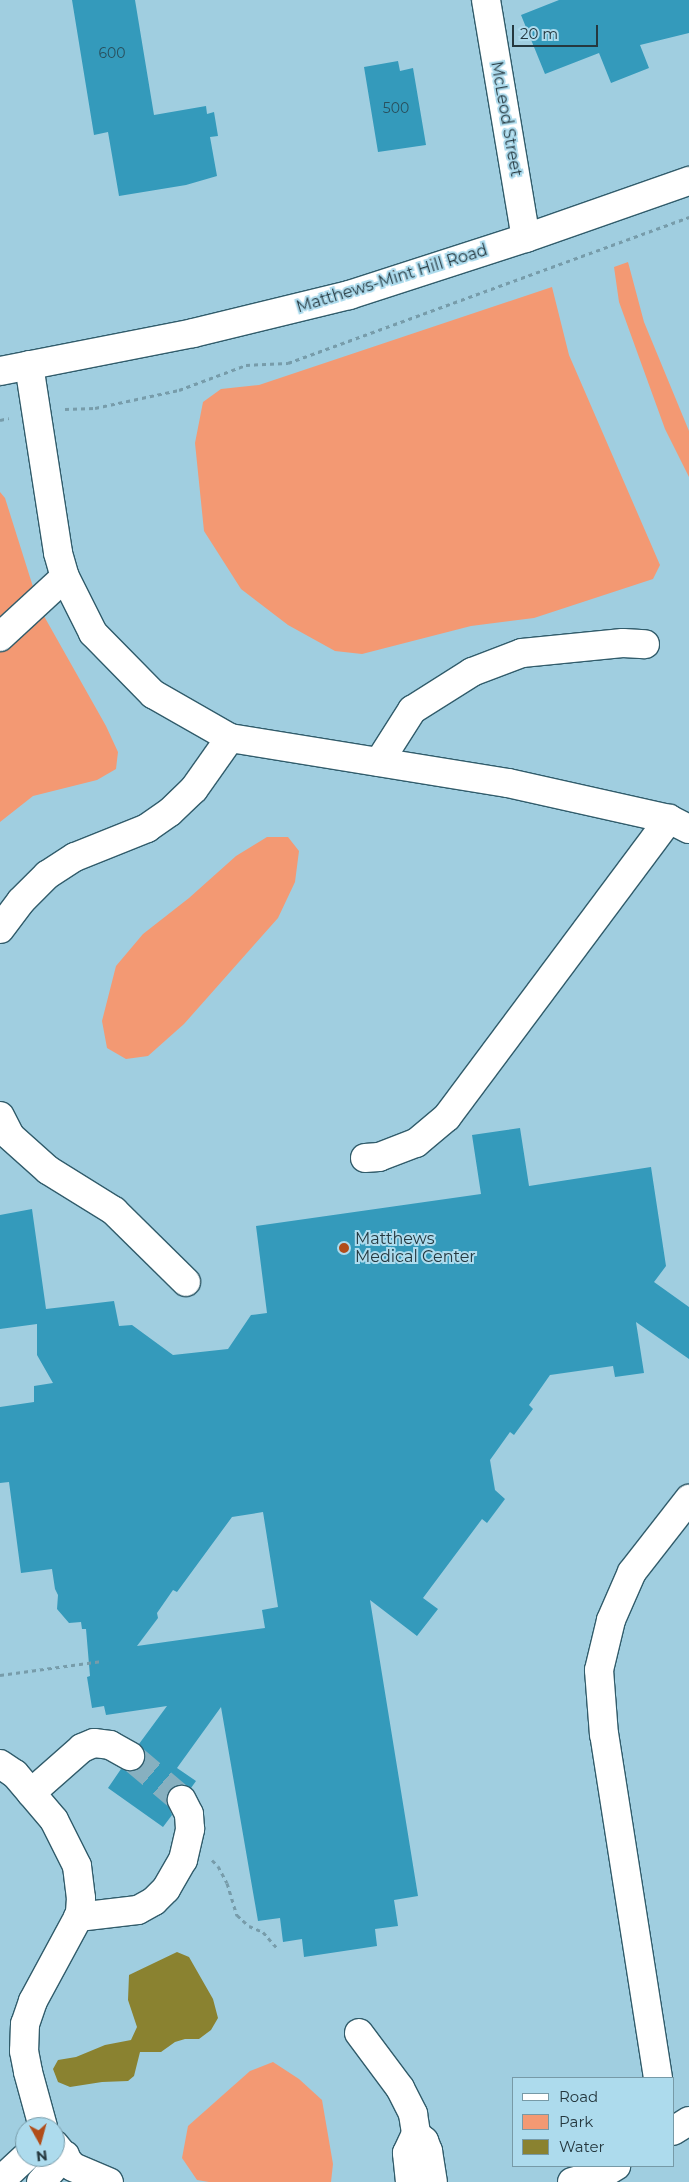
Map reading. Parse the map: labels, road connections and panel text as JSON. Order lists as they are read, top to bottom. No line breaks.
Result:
{"streets":{"main road":["McLeod Street","Matthews-Mint Hill Road"]},"crossings":[["McLeod Street","Matthews-Mint Hill Road"]],"places":["Matthews Medical Center"],"house_numbers":["600","500"],"legend":["Road","Park","Water"],"scale_bar":"20 m","north":"bottom"}
